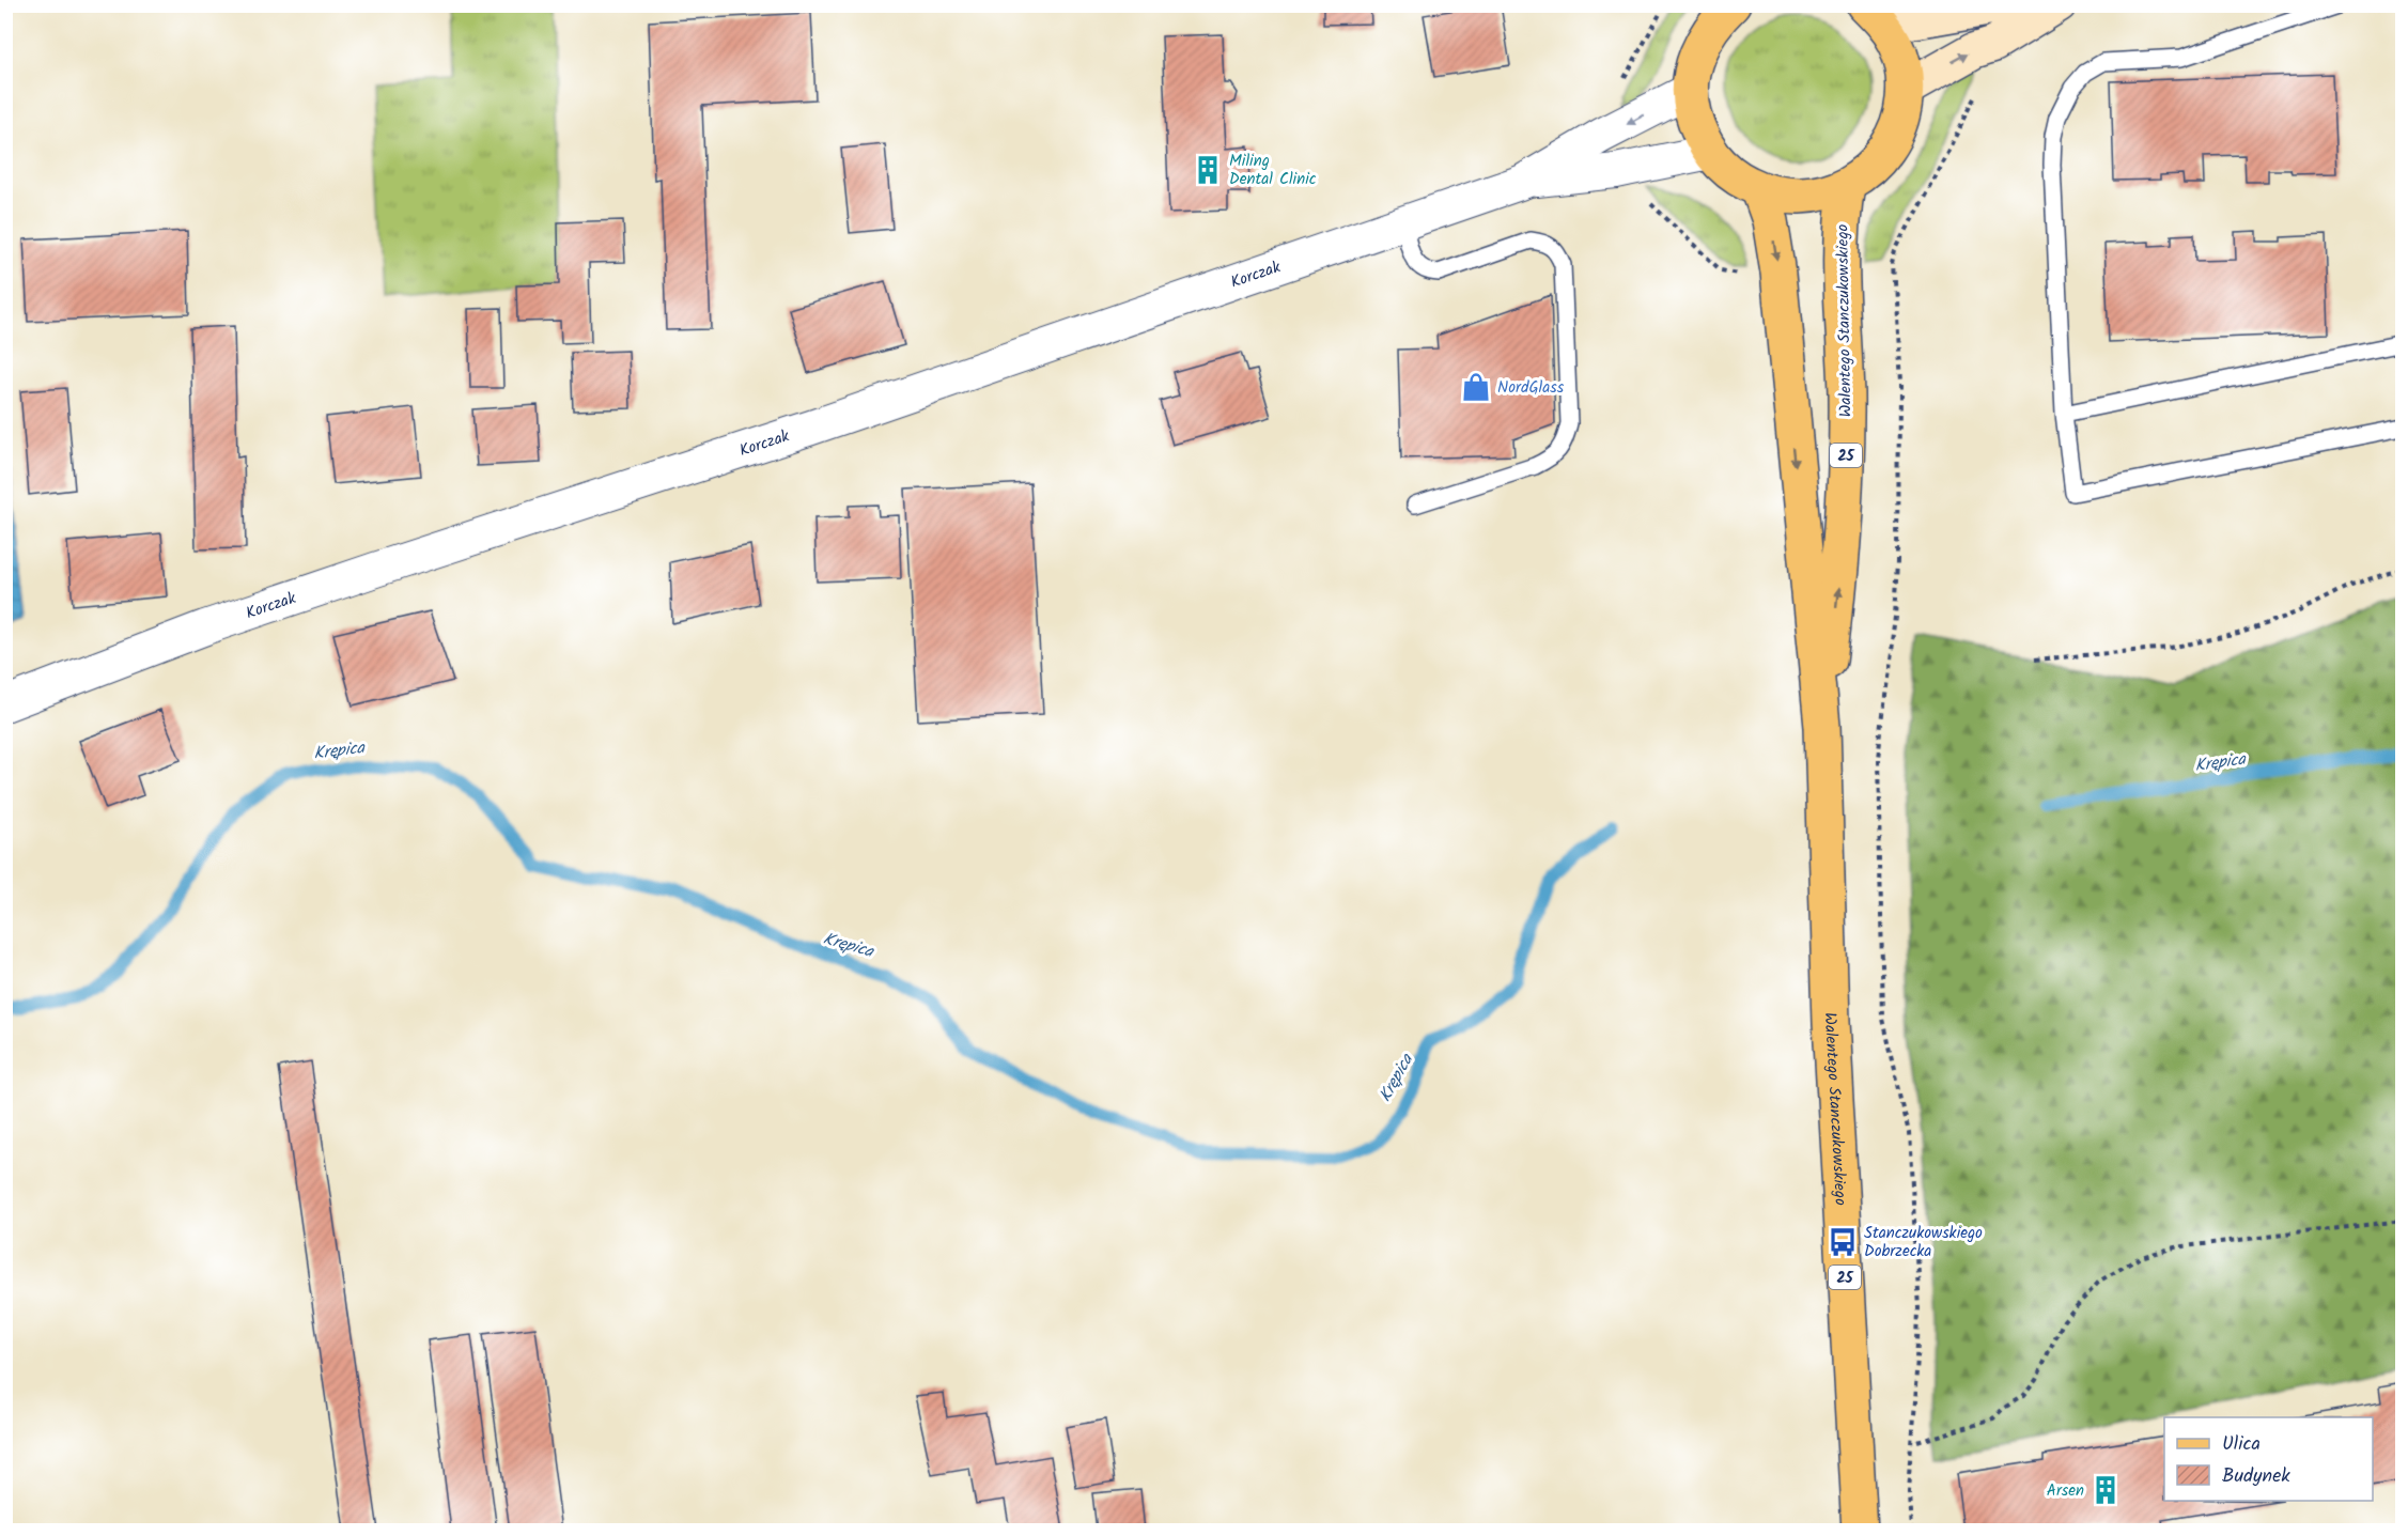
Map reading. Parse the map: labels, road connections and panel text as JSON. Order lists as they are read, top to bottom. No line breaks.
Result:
{"streets":{"main road":["Walentego Stanczukowskiego","25"],"street":["Korczak"]},"water":["Krępica"],"places":{"building":["Miling Dental Clinic","Arsen"],"shop":["NordGlass"],"bus stop":["Stanczukowskiego Dobrzecka"]},"legend":["Ulica","Budynek"]}
